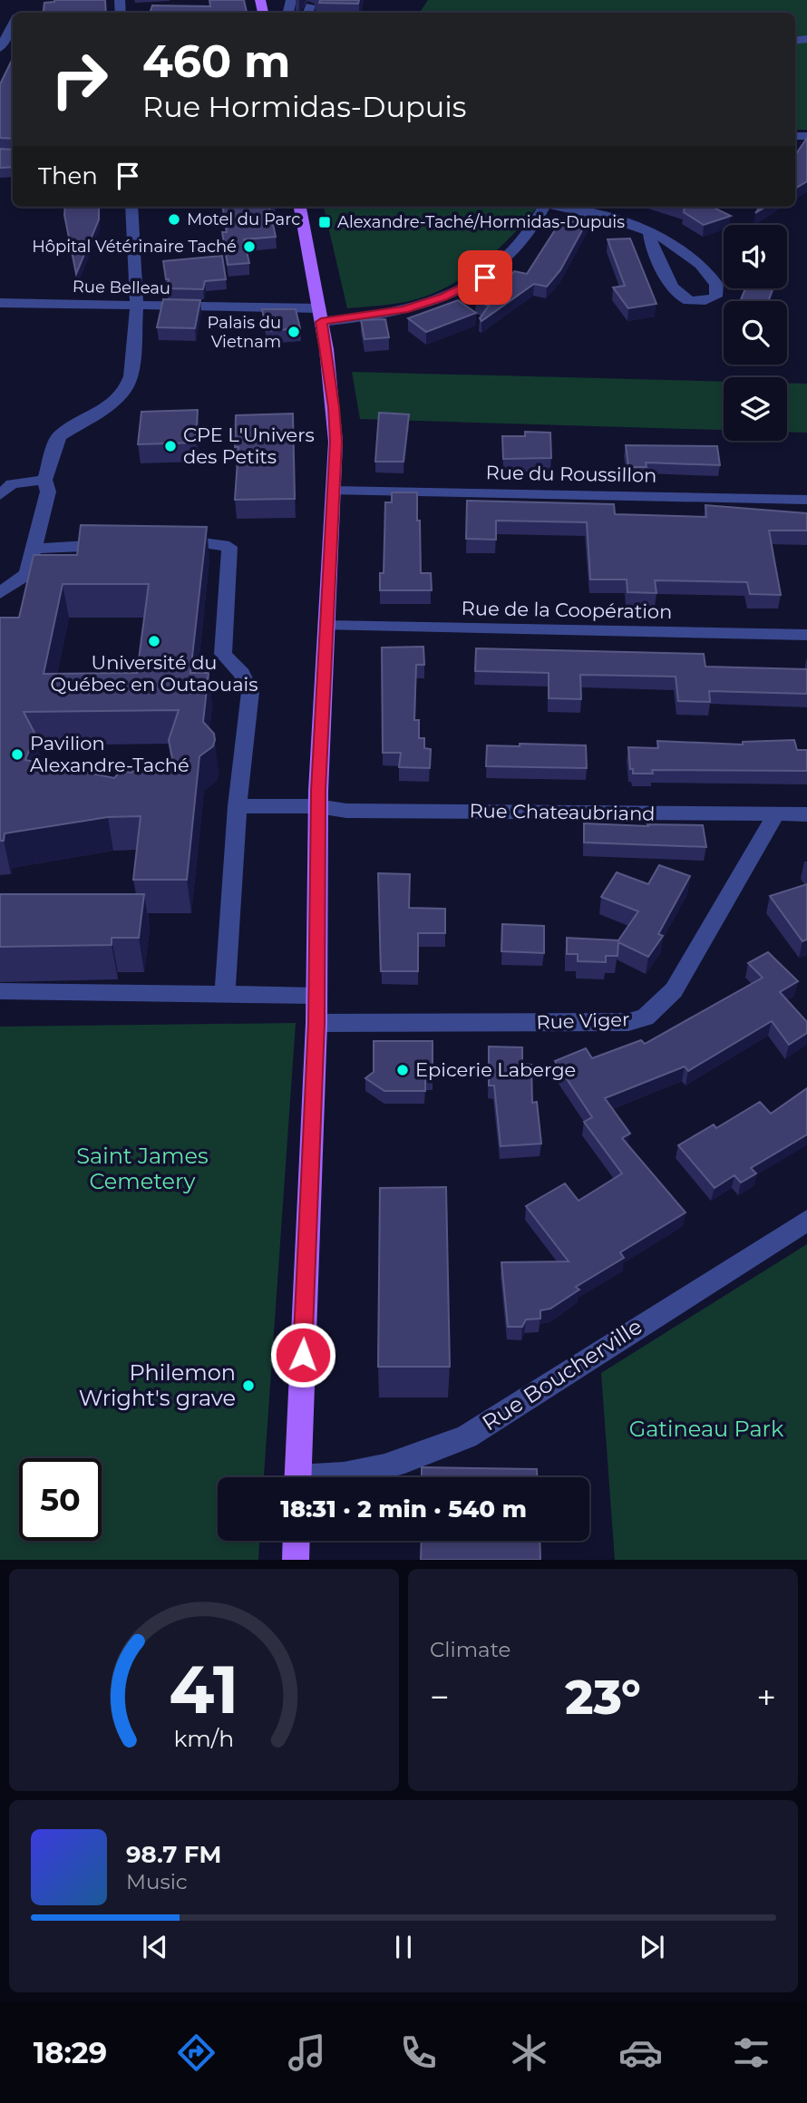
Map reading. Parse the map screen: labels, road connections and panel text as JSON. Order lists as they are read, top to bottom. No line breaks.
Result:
{"streets":{"street":["Rue Belleau","Rue du Roussillon","Rue de la Coopération","Rue Chateaubriand","Rue Viger","Rue Boucherville"]},"crossings":[["Rue Chateaubriand","Rue Viger"]],"parks":["Saint James Cemetery","Gatineau Park"],"places":{"other":["Motel du Parc","Hôpital Vétérinaire Taché","Palais du Vietnam","CPE L'Univers des Petits","Université du Québec en Outaouais","Pavilion Alexandre-Taché","Epicerie Laberge","Philemon Wright's grave"],"transit":["Alexandre-Taché/Hormidas-Dupuis"]},"page":{"turn":["460 m","Rue Hormidas-Dupuis"],"then":"Then","limit":"50","trip":"18:31 · 2 min · 540 m","tile":"Climate","heat":["−","23°","+"],"song":["98.7 FM","Music"],"tabs":"18:29","gauge":["41","km/h"]}}
